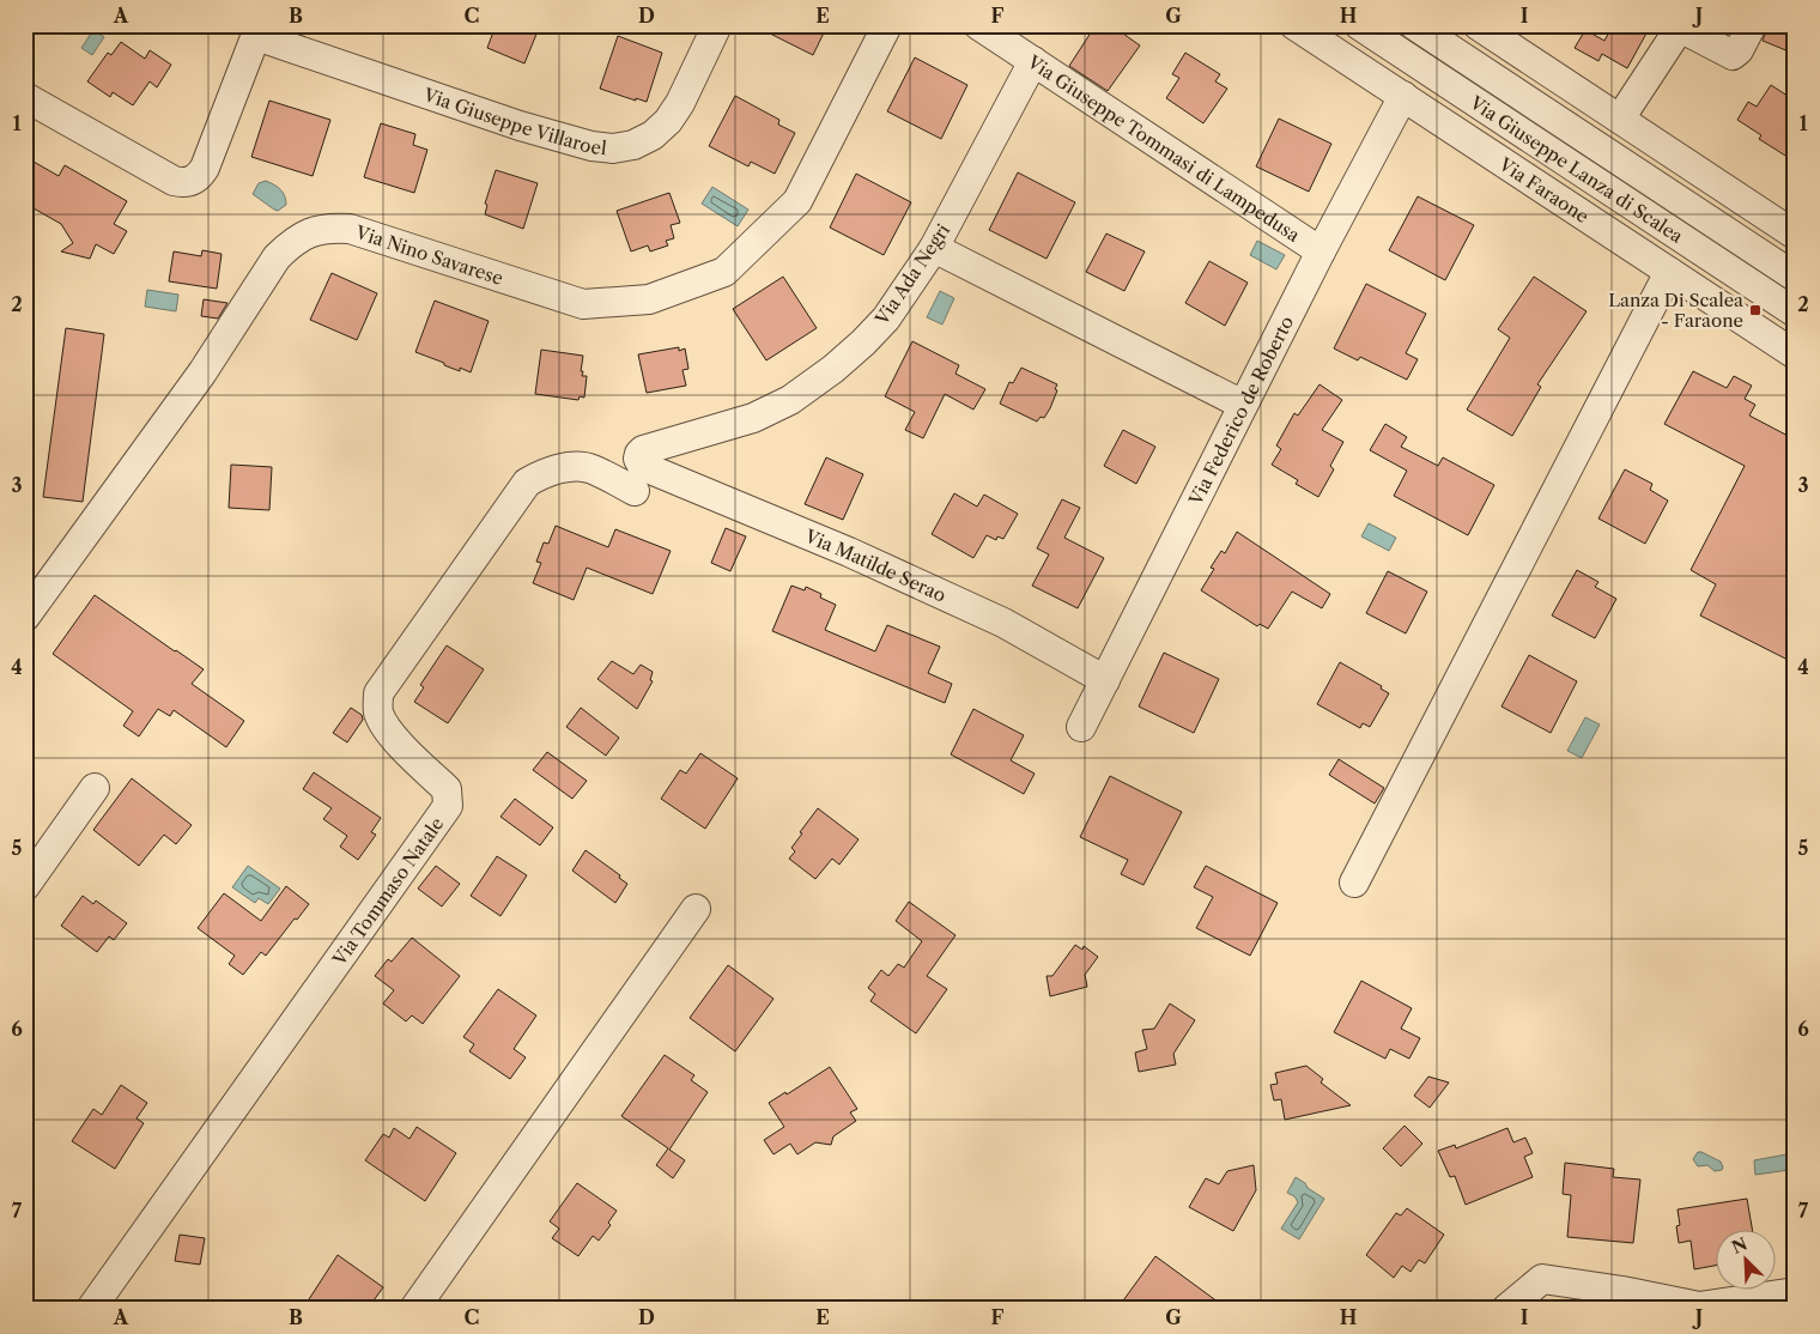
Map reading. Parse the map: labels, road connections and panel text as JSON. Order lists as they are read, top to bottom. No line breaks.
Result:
{"streets":{"street":["Via Giuseppe Villaroel","Via Giuseppe Tommasi di Lampedusa","Via Giuseppe Lanza di Scalea","Via Faraone","Via Nino Savarese","Via Ada Negri","Via Federico de Roberto","Via Matilde Serao","Via Tommaso Natale"]},"crossings":[["Via Giuseppe Tommasi di Lampedusa","Via Ada Negri"],["Via Giuseppe Tommasi di Lampedusa","Via Federico de Roberto"],["Via Faraone","Via Federico de Roberto"],["Via Ada Negri","Via Matilde Serao"],["Via Ada Negri","Via Tommaso Natale"],["Via Federico de Roberto","Via Matilde Serao"],["Via Matilde Serao","Via Tommaso Natale"]],"places":{"transit":["Lanza Di Scalea - Faraone"]},"north":"top left","grid":{"columns":["A","B","C","D","E","F","G","H","I","J"],"rows":["1","2","3","4","5","6","7"]}}
